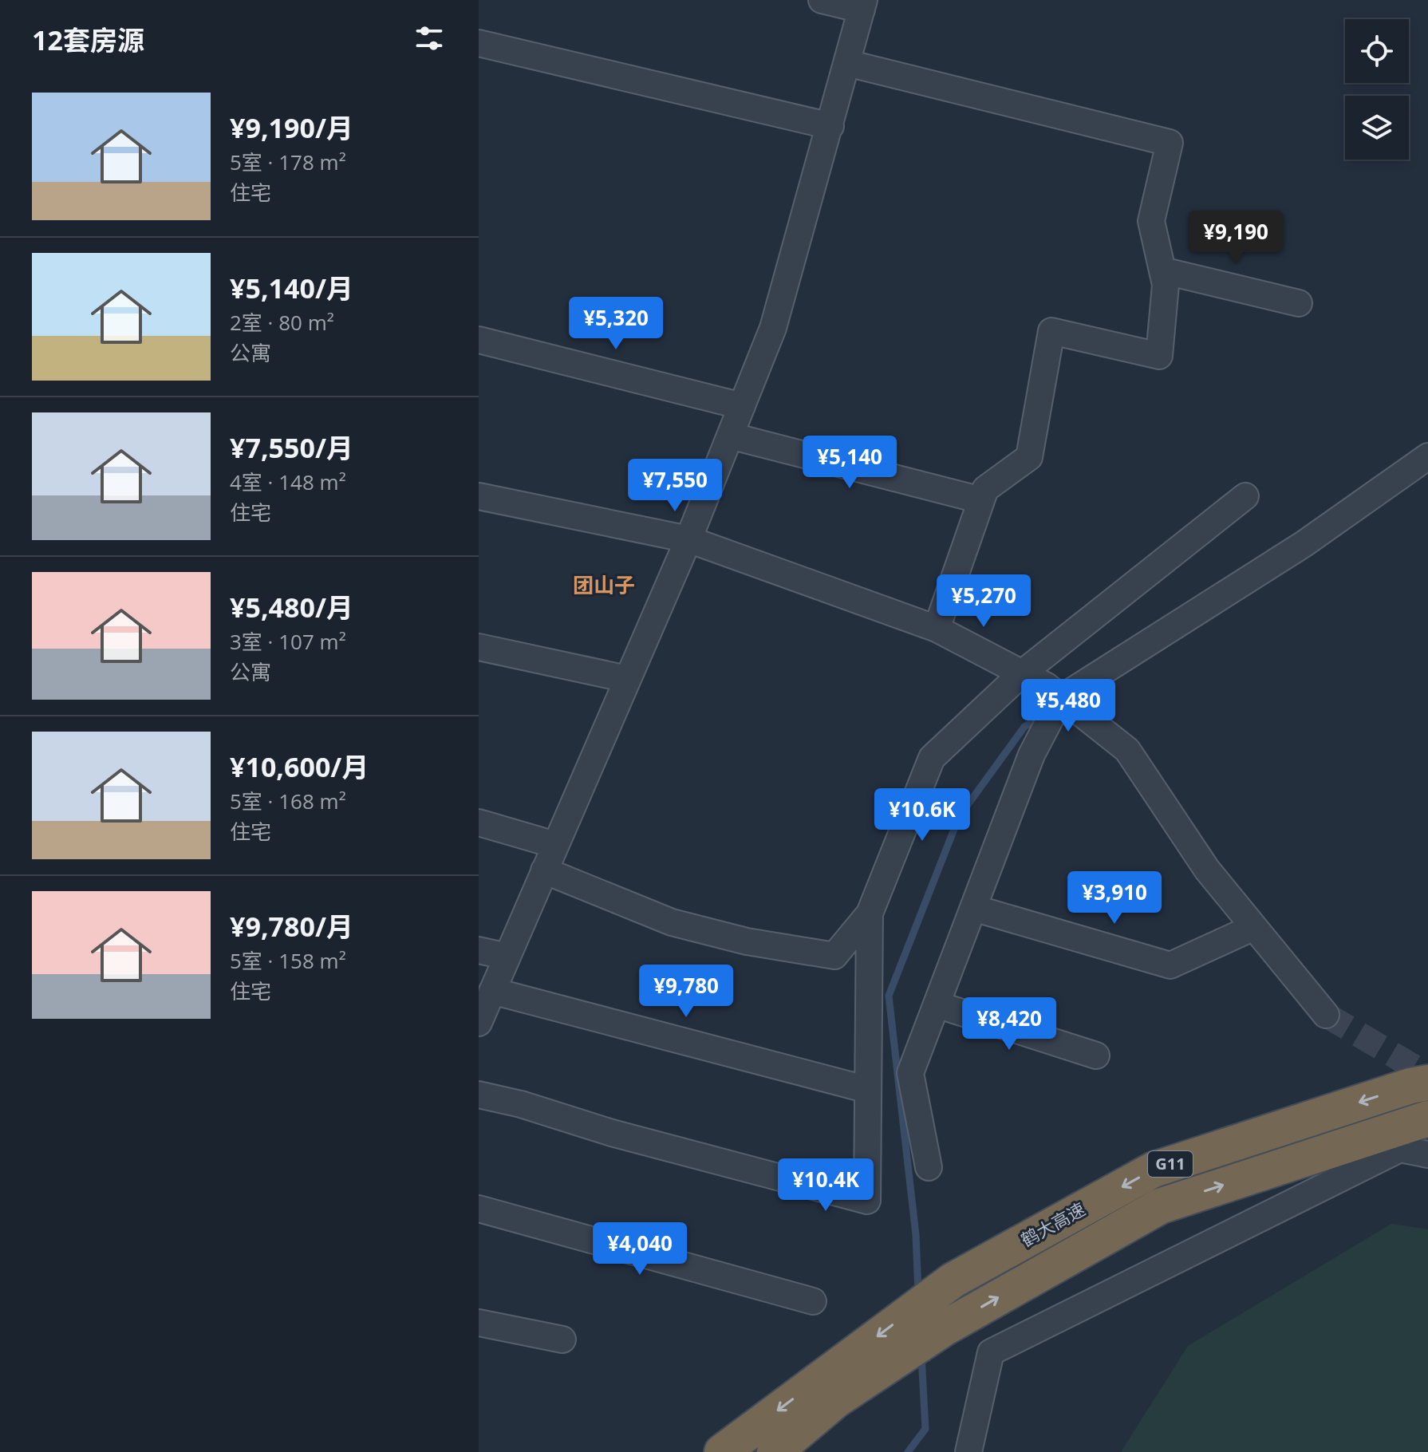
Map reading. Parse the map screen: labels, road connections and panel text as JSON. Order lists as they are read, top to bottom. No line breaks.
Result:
{"streets":{"highway":["G11","鹤大高速"]},"districts":["团山子"],"page":{"heading":"12套房源","list":[{"name":"¥9,190/月","note":"5室 · 178 m² · 住宅"},{"name":"¥5,140/月","note":"2室 · 80 m² · 公寓"},{"name":"¥7,550/月","note":"4室 · 148 m² · 住宅"},{"name":"¥5,480/月","note":"3室 · 107 m² · 公寓"},{"name":"¥10,600/月","note":"5室 · 168 m² · 住宅"},{"name":"¥9,780/月","note":"5室 · 158 m² · 住宅"}],"price":["¥9,190","¥5,320","¥5,140","¥7,550","¥5,270","¥5,480","¥10.6K","¥3,910","¥9,780","¥8,420","¥10.4K","¥4,040"]}}
